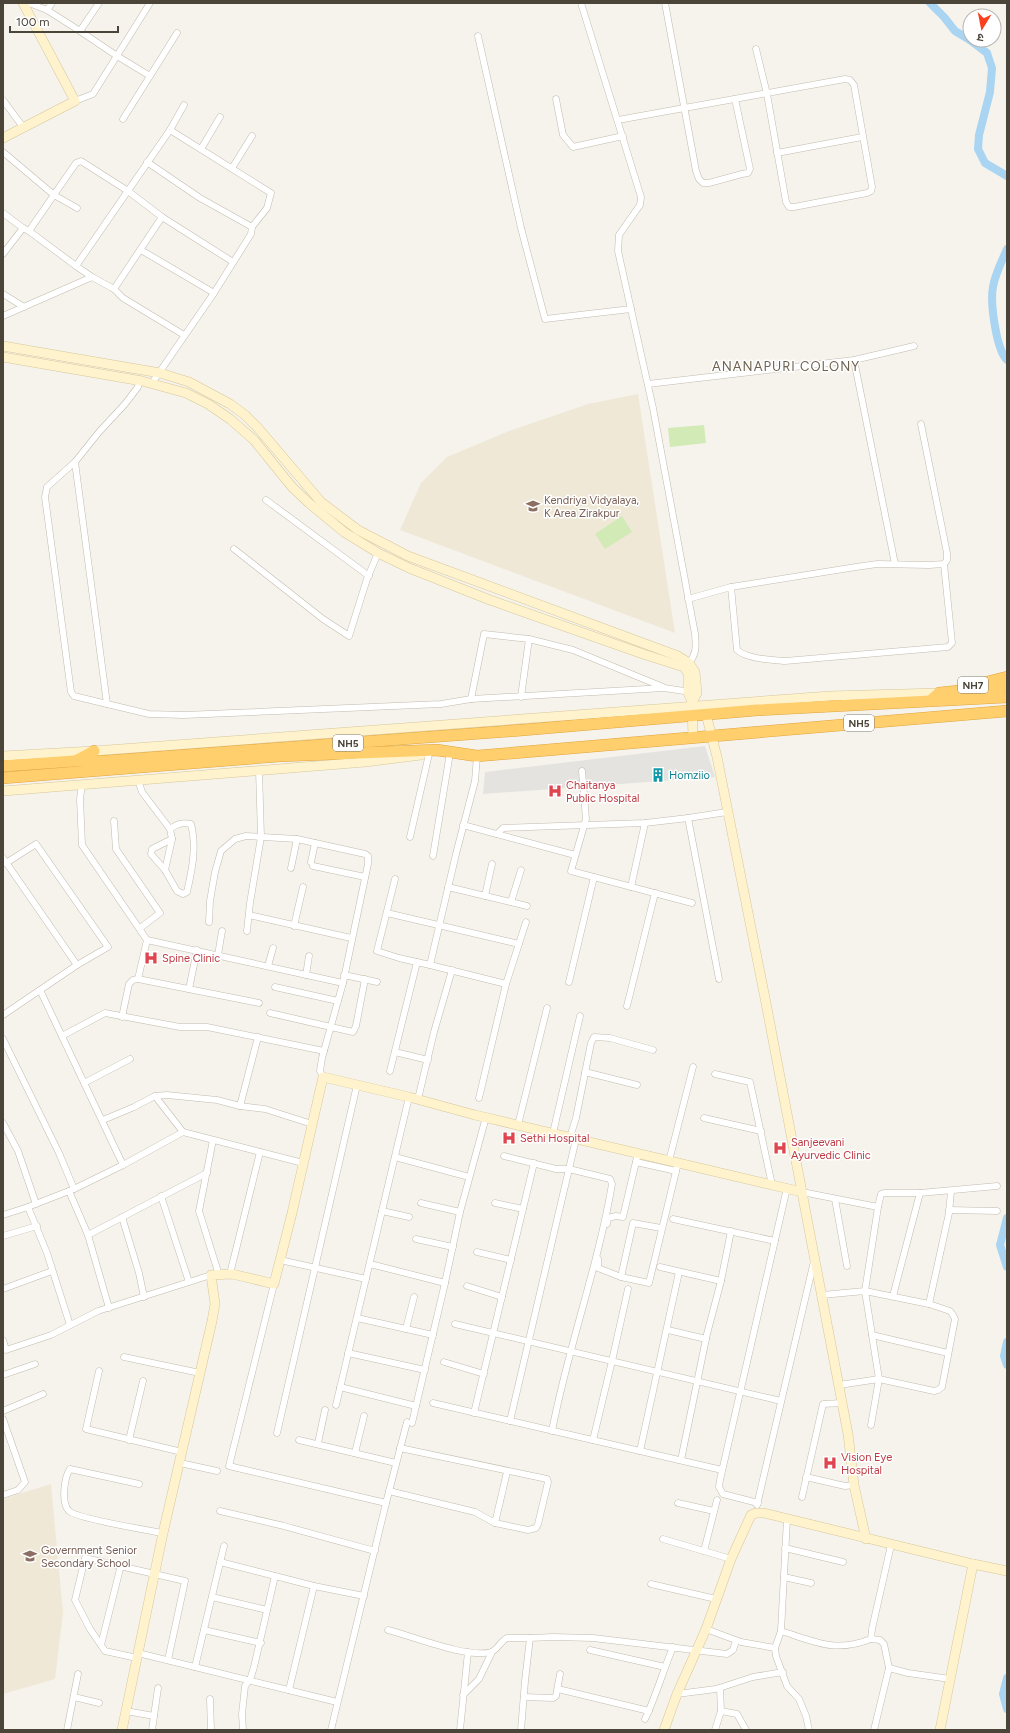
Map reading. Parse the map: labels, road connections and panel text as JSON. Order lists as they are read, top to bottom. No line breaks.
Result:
{"streets":{"highway":["NH7","NH5"]},"crossings":[["NH7","NH5"]],"districts":["ANANAPURI COLONY"],"places":{"school or university":["Kendriya Vidyalaya, K Area Zirakpur","Government Senior Secondary School"],"building":["Homziio"],"hospital":["Chaitanya Public Hospital","Spine Clinic","Sethi Hospital","Sanjeevani Ayurvedic Clinic","Vision Eye Hospital"]},"scale_bar":"100 m","north":"bottom"}
